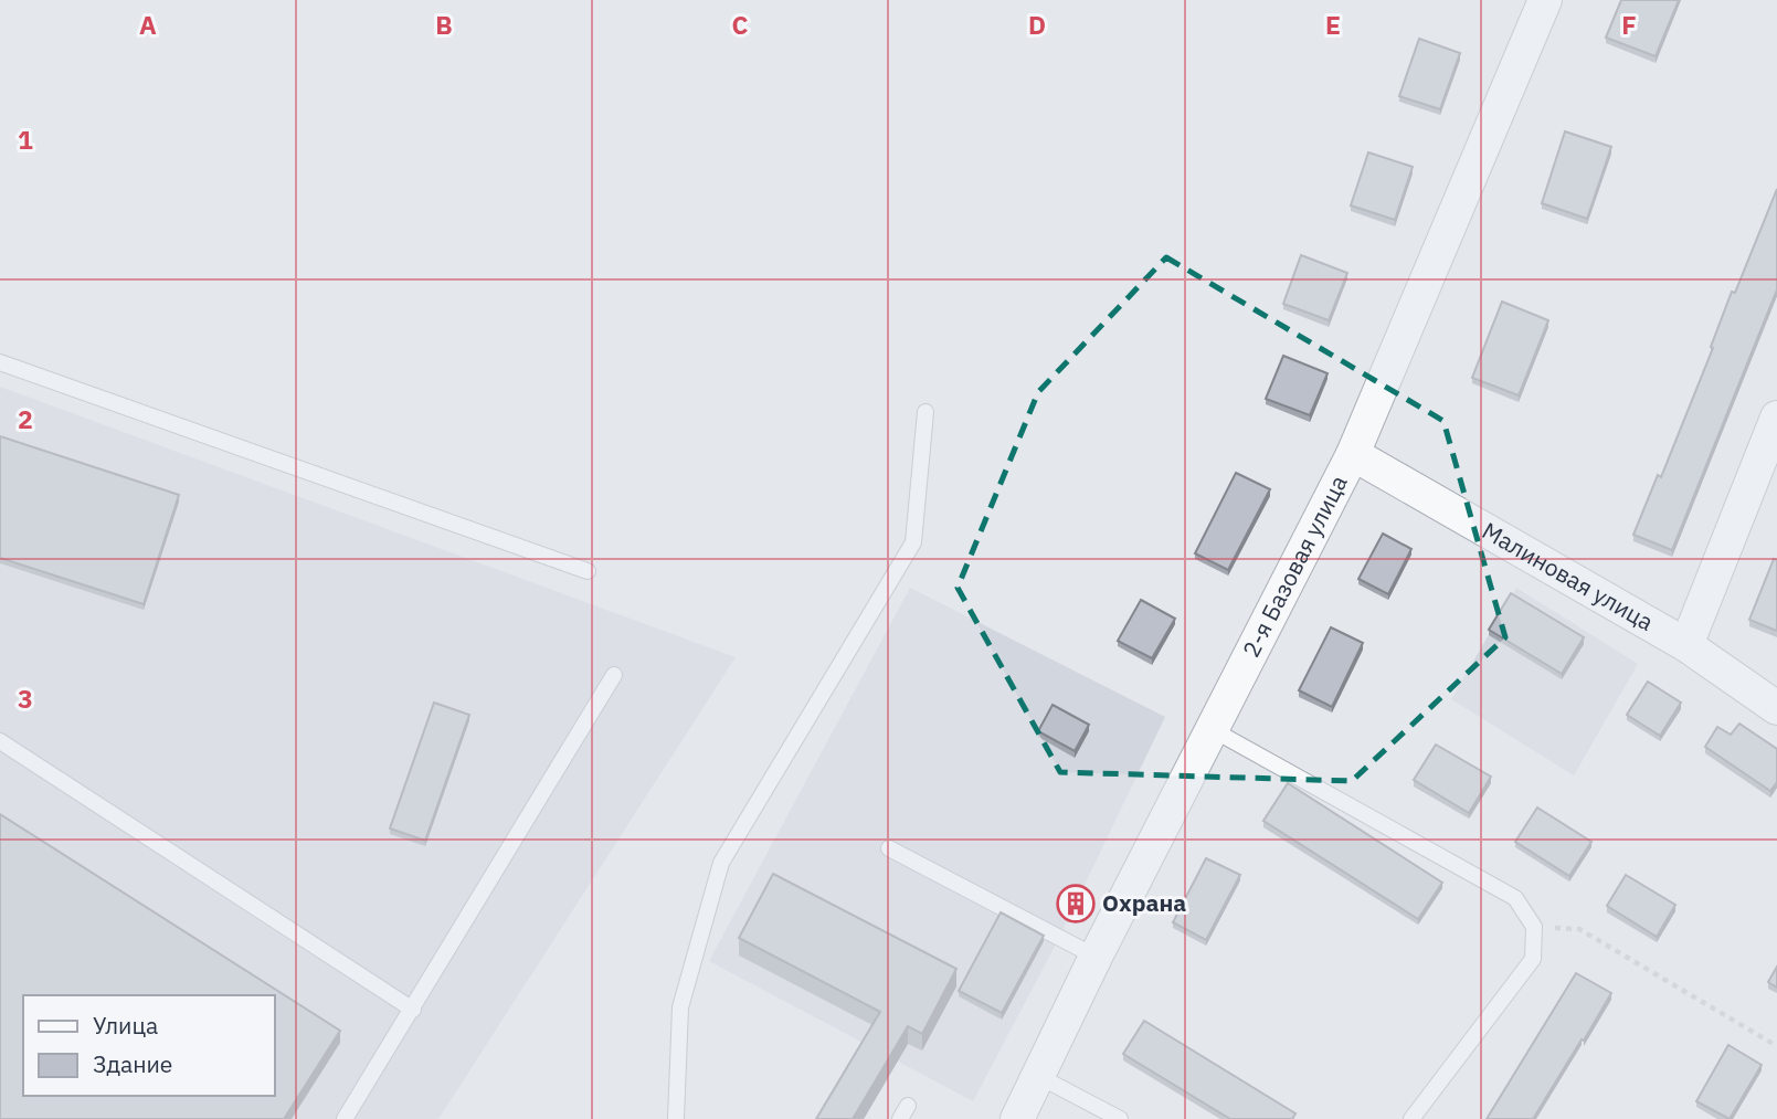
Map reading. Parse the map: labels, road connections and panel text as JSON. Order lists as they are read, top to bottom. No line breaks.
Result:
{"streets":{"street":["2-я Базовая улица","Малиновая улица"]},"crossings":[["2-я Базовая улица","Малиновая улица"]],"places":{"building":["Охрана"]},"legend":["Улица","Здание"],"grid":{"columns":["A","B","C","D","E","F"],"rows":["1","2","3"]}}
